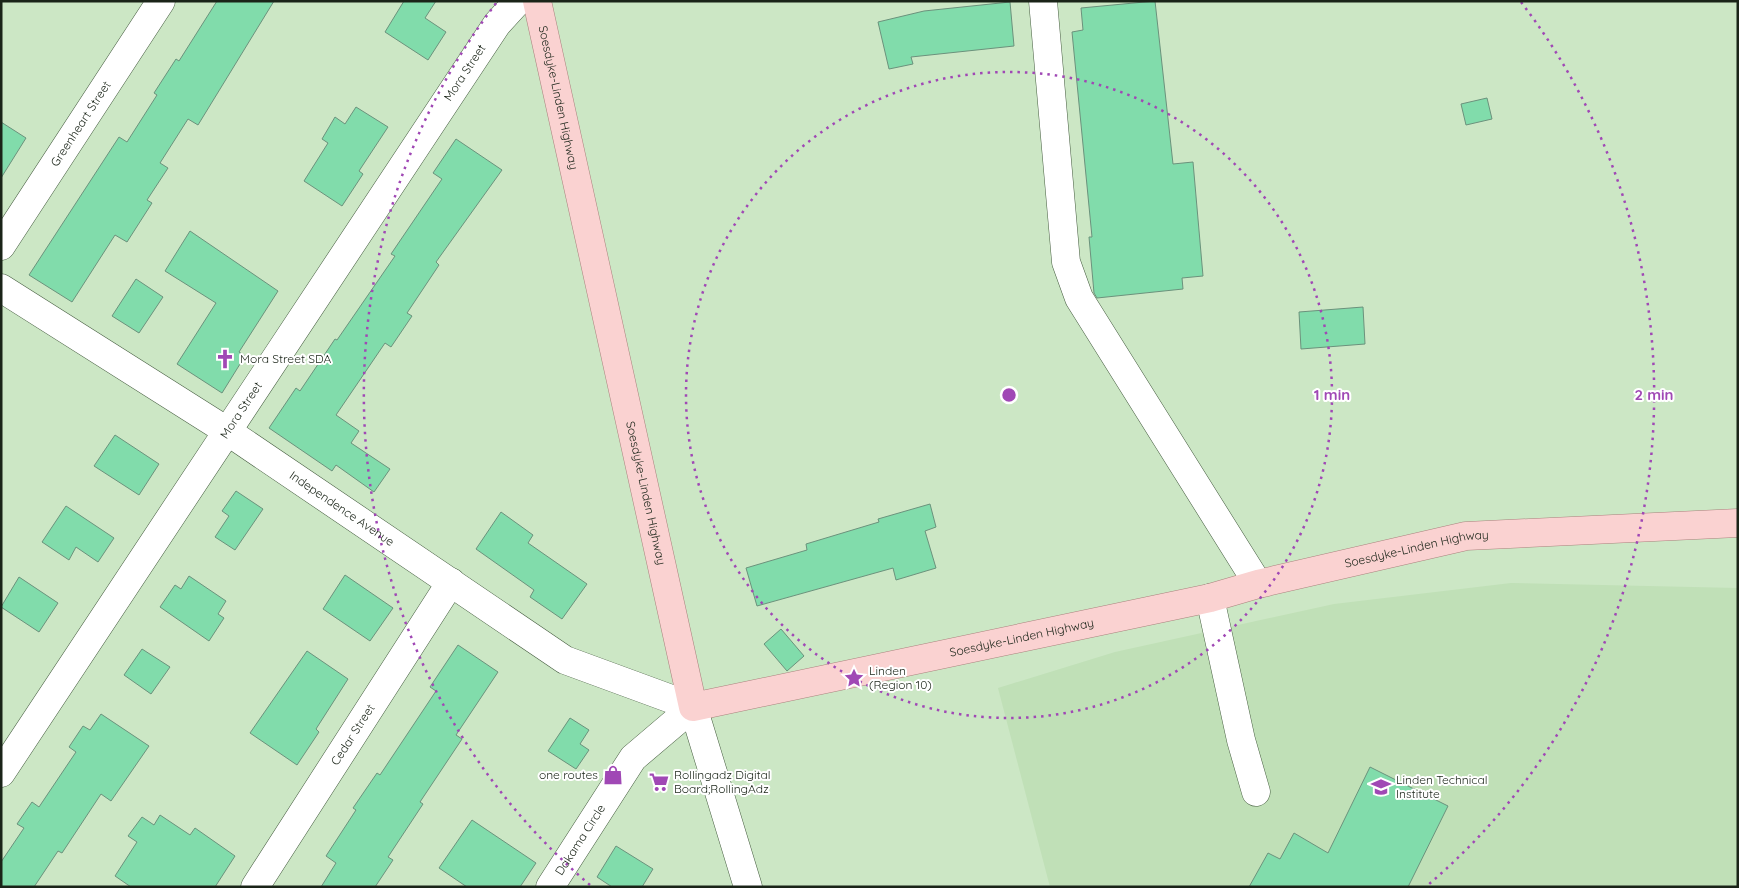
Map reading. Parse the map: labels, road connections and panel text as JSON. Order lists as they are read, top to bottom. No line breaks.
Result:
{"streets":{"main road":["Soesdyke-Linden Highway"],"street":["Mora Street","Greenheart Street","Independence Avenue","Cedar Street","Dakama Circle"]},"crossings":[["Mora Street","Independence Avenue"],["Soesdyke-Linden Highway","Independence Avenue"],["Soesdyke-Linden Highway","Dakama Circle"],["Independence Avenue","Cedar Street"],["Independence Avenue","Dakama Circle"]],"places":{"church":["Mora Street SDA"],"place":["Linden (Region 10)"],"shop":["one routes"],"supermarket":["Rollingadz Digital Board;RollingAdz"],"school or university":["Linden Technical Institute"]},"rings":["1 min","2 min"]}
